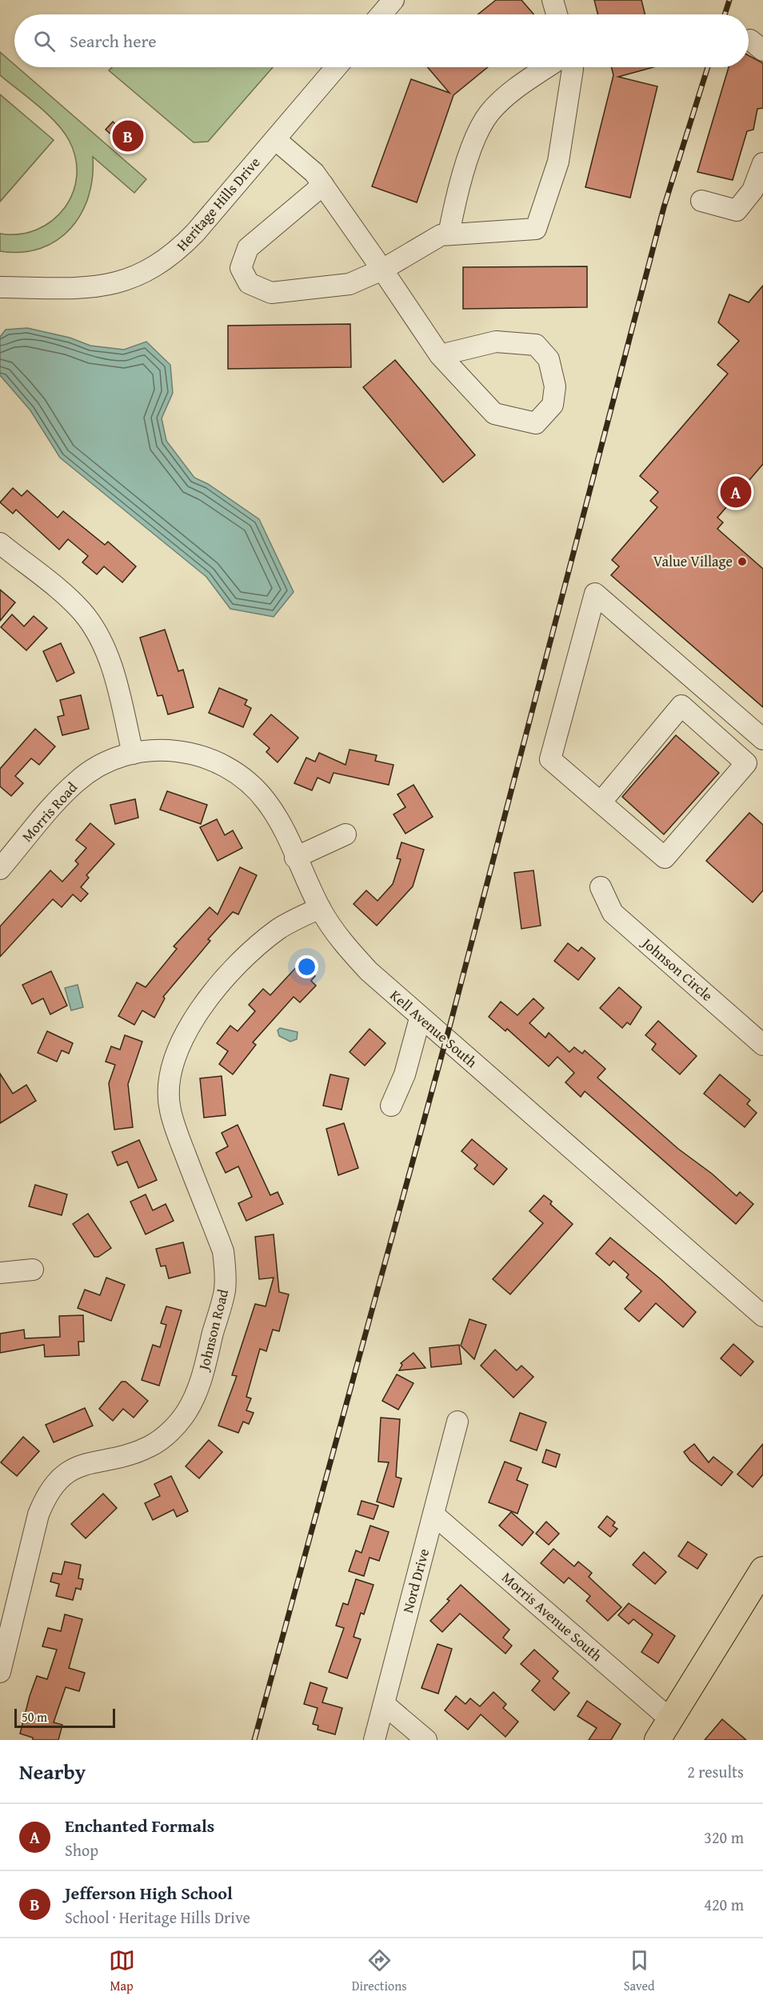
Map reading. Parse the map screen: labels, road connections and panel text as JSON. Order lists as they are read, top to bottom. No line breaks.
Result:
{"streets":{"street":["Heritage Hills Drive","Morris Road","Johnson Circle","Kell Avenue South","Johnson Road","Nord Drive","Morris Avenue South"]},"crossings":[["Morris Road","Kell Avenue South"],["Kell Avenue South","Johnson Road"],["Nord Drive","Morris Avenue South"]],"places":["Value Village"],"scale_bar":"50 m","page":{"search":"Search here","pins":["B","A"],"scale":"50 m","heading":["Nearby","2 results"],"list":[{"mark":"A","name":"Enchanted Formals","note":"Shop","value":"320 m"},{"mark":"B","name":"Jefferson High School","note":"School · Heritage Hills Drive","value":"420 m"}],"nav":["Map","Directions","Saved"]}}
